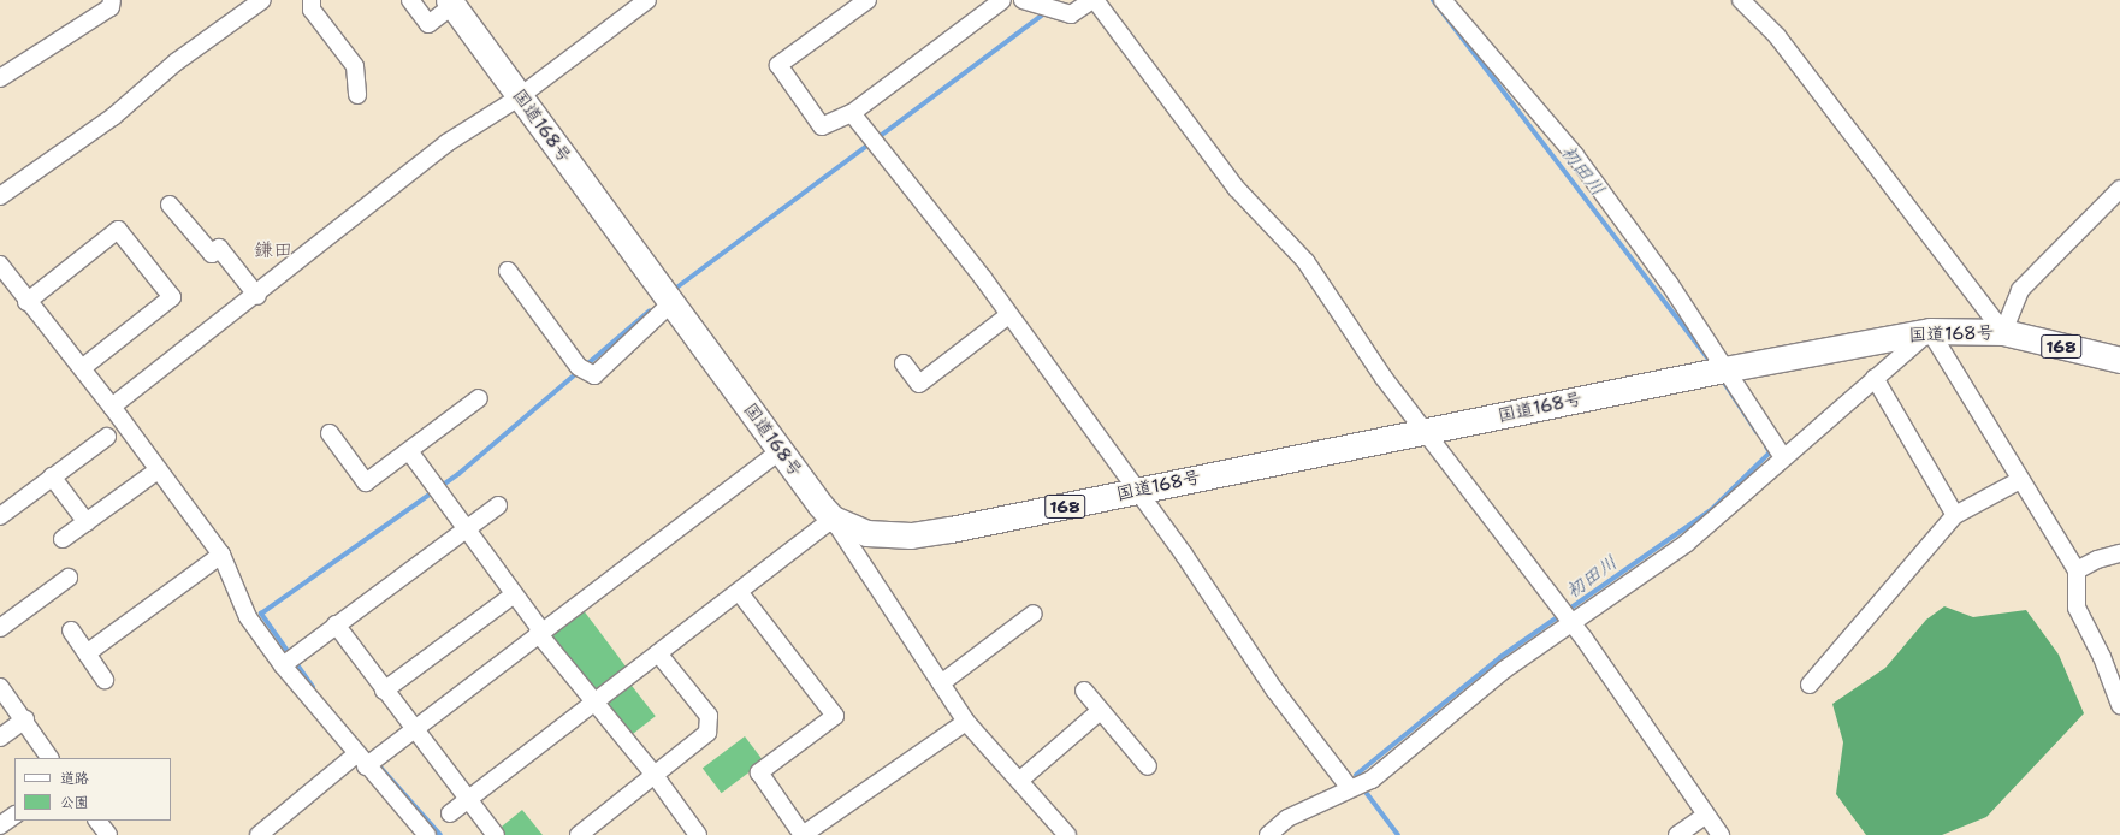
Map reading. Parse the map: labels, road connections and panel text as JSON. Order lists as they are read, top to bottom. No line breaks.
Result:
{"streets":{"highway":["国道168号","168"]},"districts":["鎌田"],"water":["初田川"],"legend":["道路","公園"]}
